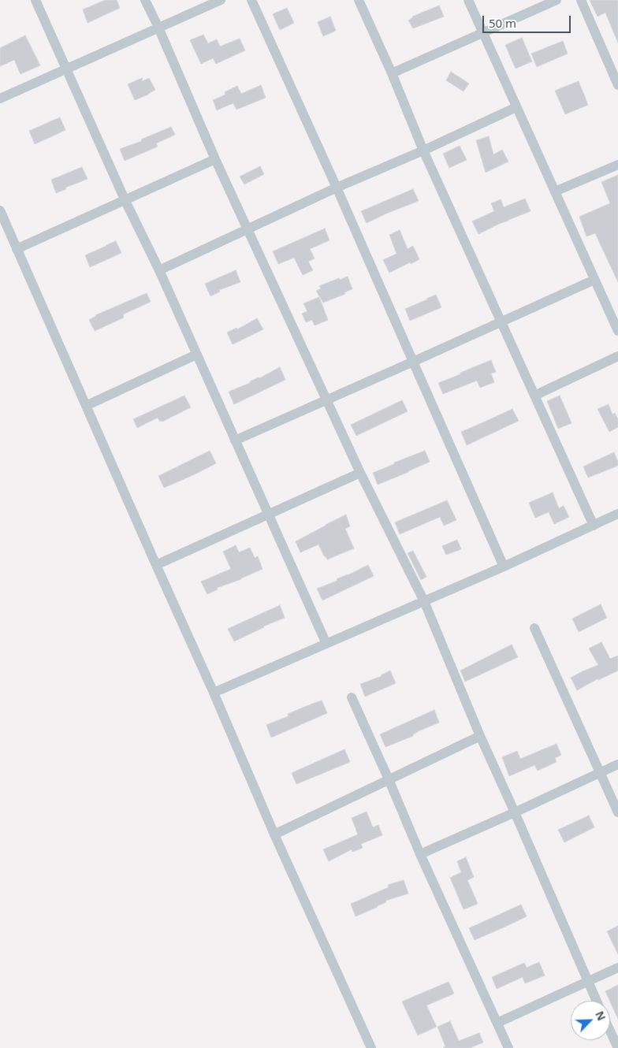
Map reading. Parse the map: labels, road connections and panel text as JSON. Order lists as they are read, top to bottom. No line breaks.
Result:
{"scale_bar":"50 m","north":"top right"}
